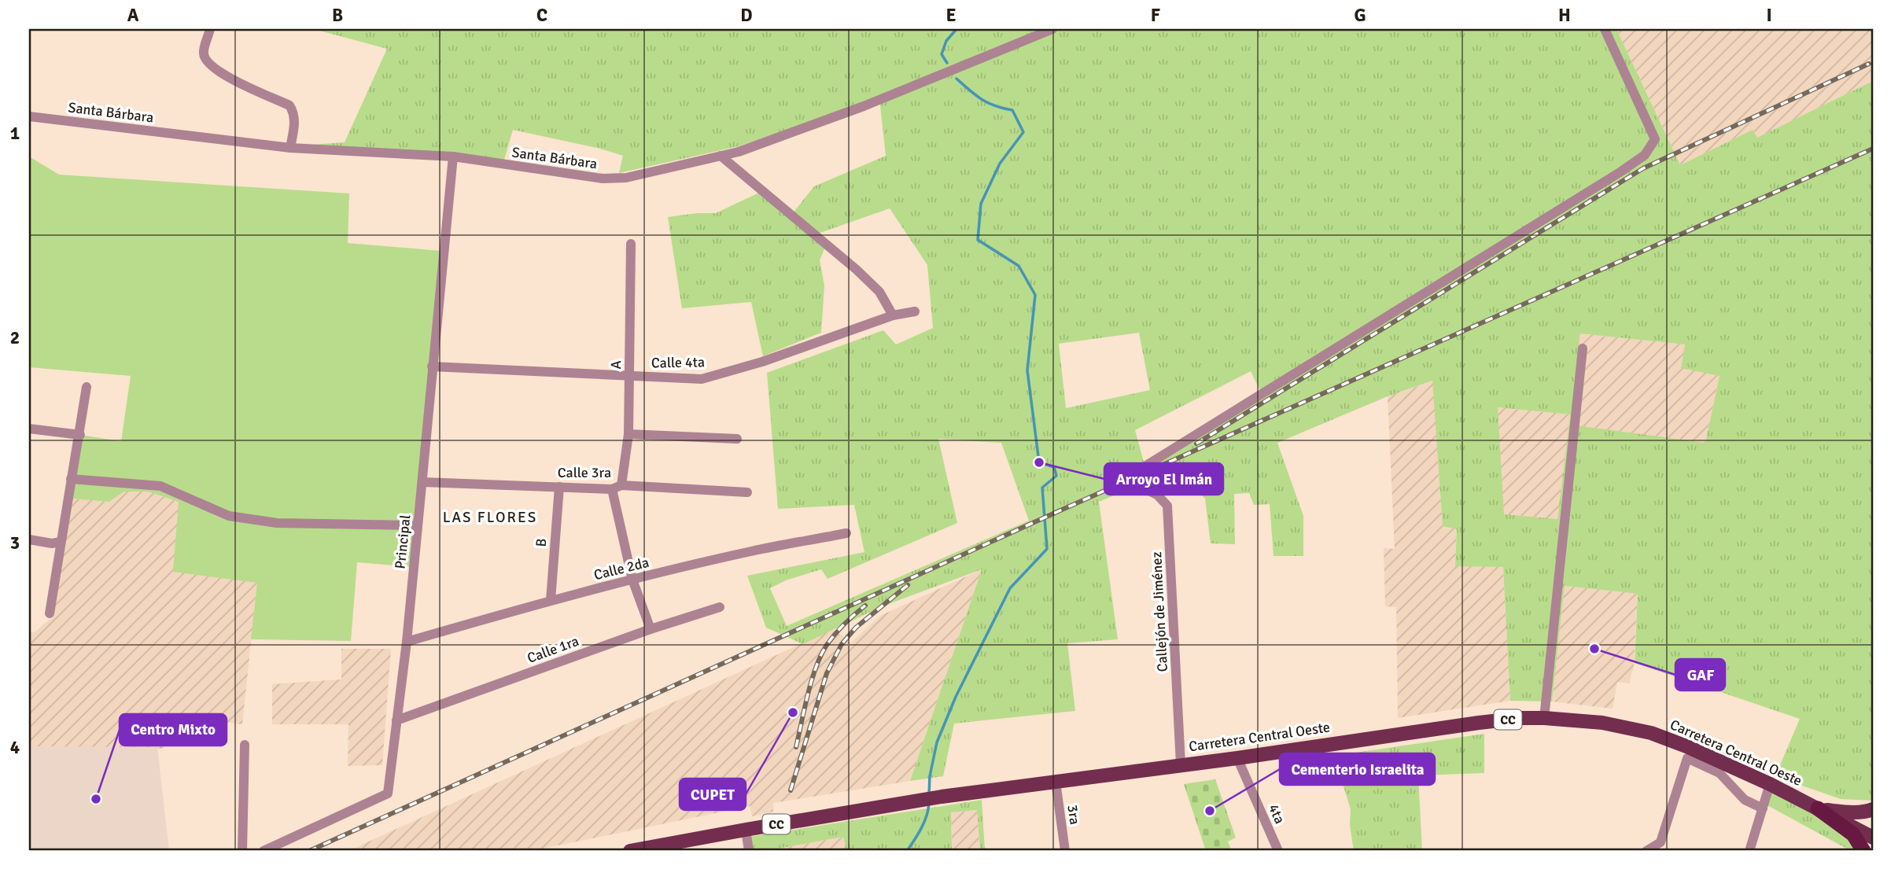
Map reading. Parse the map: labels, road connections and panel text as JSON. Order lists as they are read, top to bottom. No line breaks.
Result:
{"streets":{"main road":["CC","Carretera Central Oeste"],"street":["Santa Bárbara","Calle 4ta","A","Calle 3ra","Principal","B","Calle 2da","Callejón de Jiménez","Calle 1ra","4ta","3ra"]},"crossings":[["Santa Bárbara","Principal"],["Calle 4ta","A"],["Calle 4ta","Principal"],["A","Calle 3ra"],["A","Calle 2da"],["A","Calle 1ra"],["Calle 3ra","Principal"],["Calle 3ra","B"],["Principal","Calle 2da"],["Principal","Calle 1ra"],["B","Calle 2da"],["Callejón de Jiménez","Carretera Central Oeste"],["Carretera Central Oeste","4ta"],["Carretera Central Oeste","3ra"]],"districts":["LAS FLORES"],"places":["Arroyo El Imán","GAF","CUPET","Centro Mixto","Cementerio Israelita"],"grid":{"columns":["A","B","C","D","E","F","G","H","I"],"rows":["1","2","3","4"]}}
